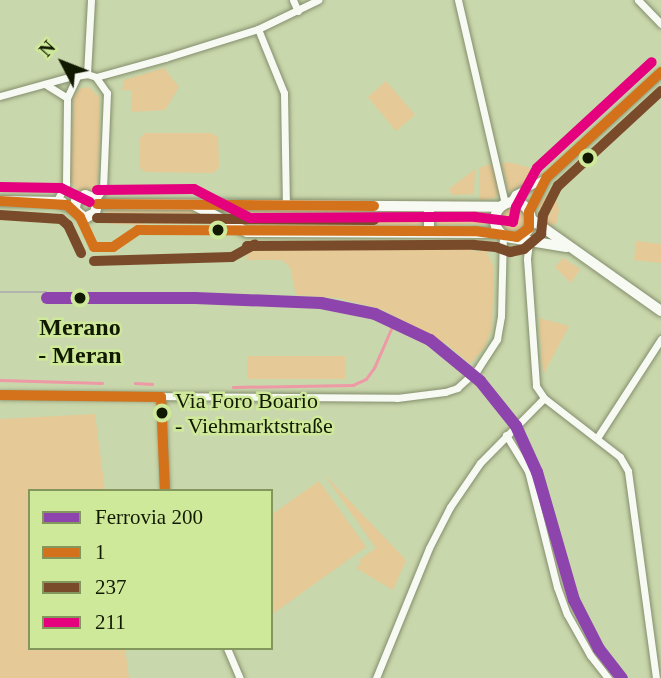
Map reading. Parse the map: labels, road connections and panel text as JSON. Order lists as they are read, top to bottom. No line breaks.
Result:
{"places":["Merano - Meran","Via Foro Boario - Viehmarktstraße"],"lines":["transit line 211","transit line 1","transit line 237","rail line 200"],"legend":["Ferrovia 200","1","237","211"],"north":"top left"}
